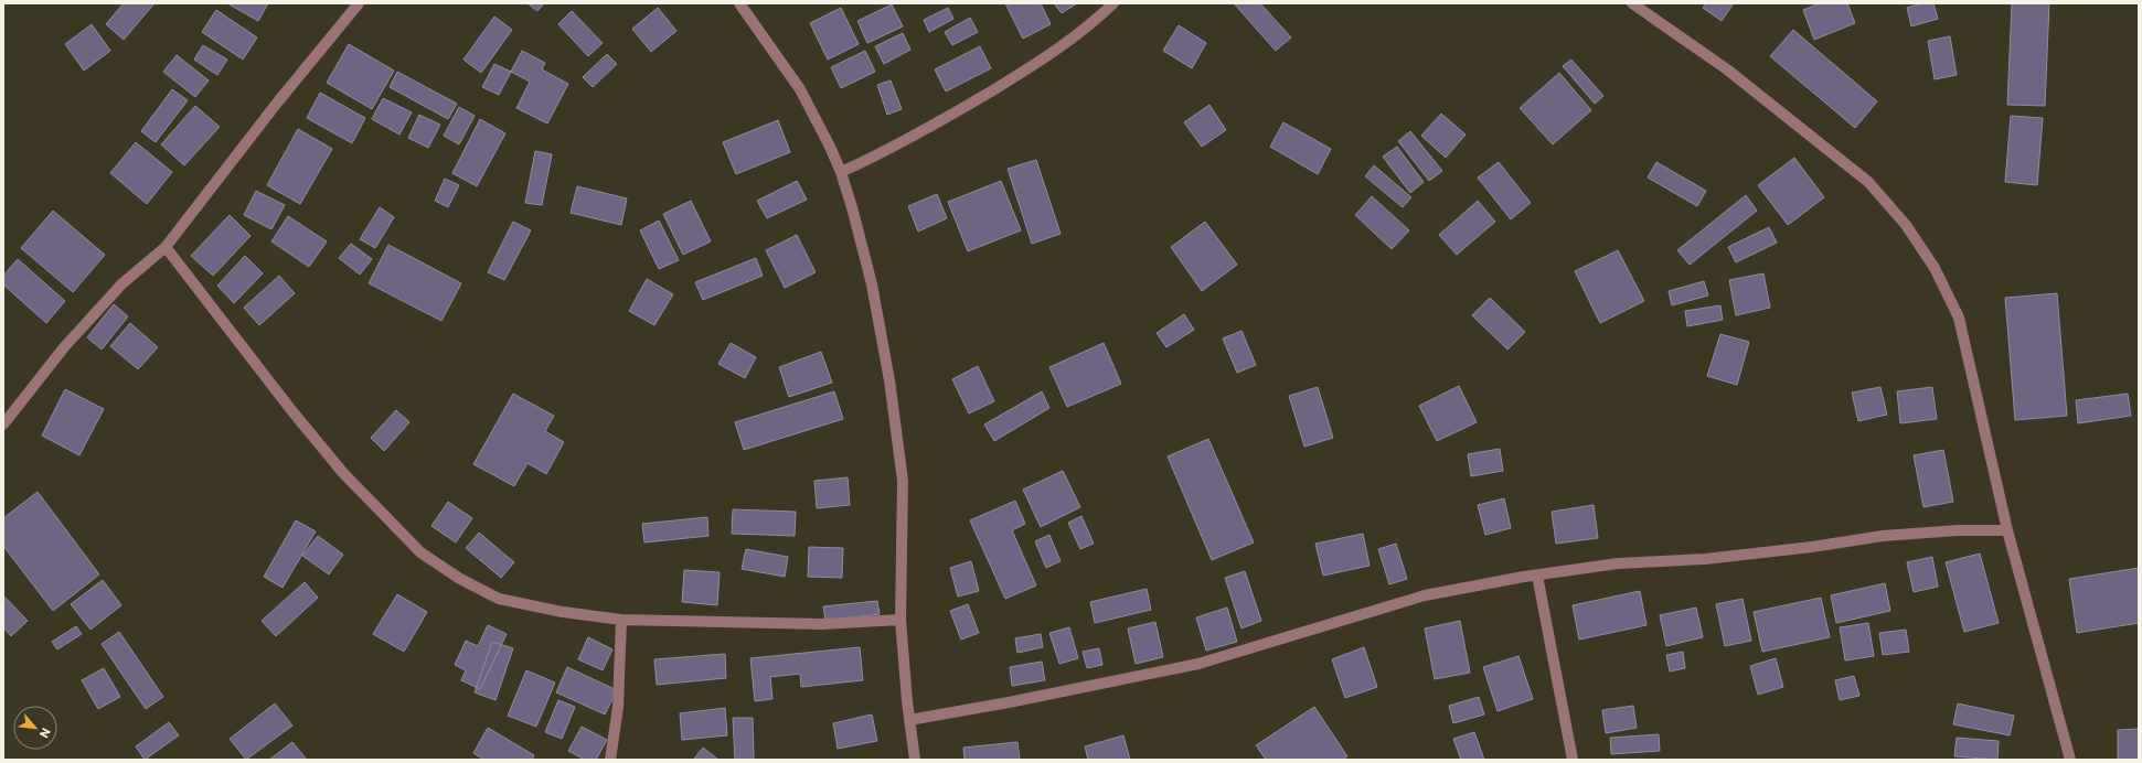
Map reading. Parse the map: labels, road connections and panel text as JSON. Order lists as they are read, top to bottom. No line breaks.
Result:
{"north":"bottom right"}
